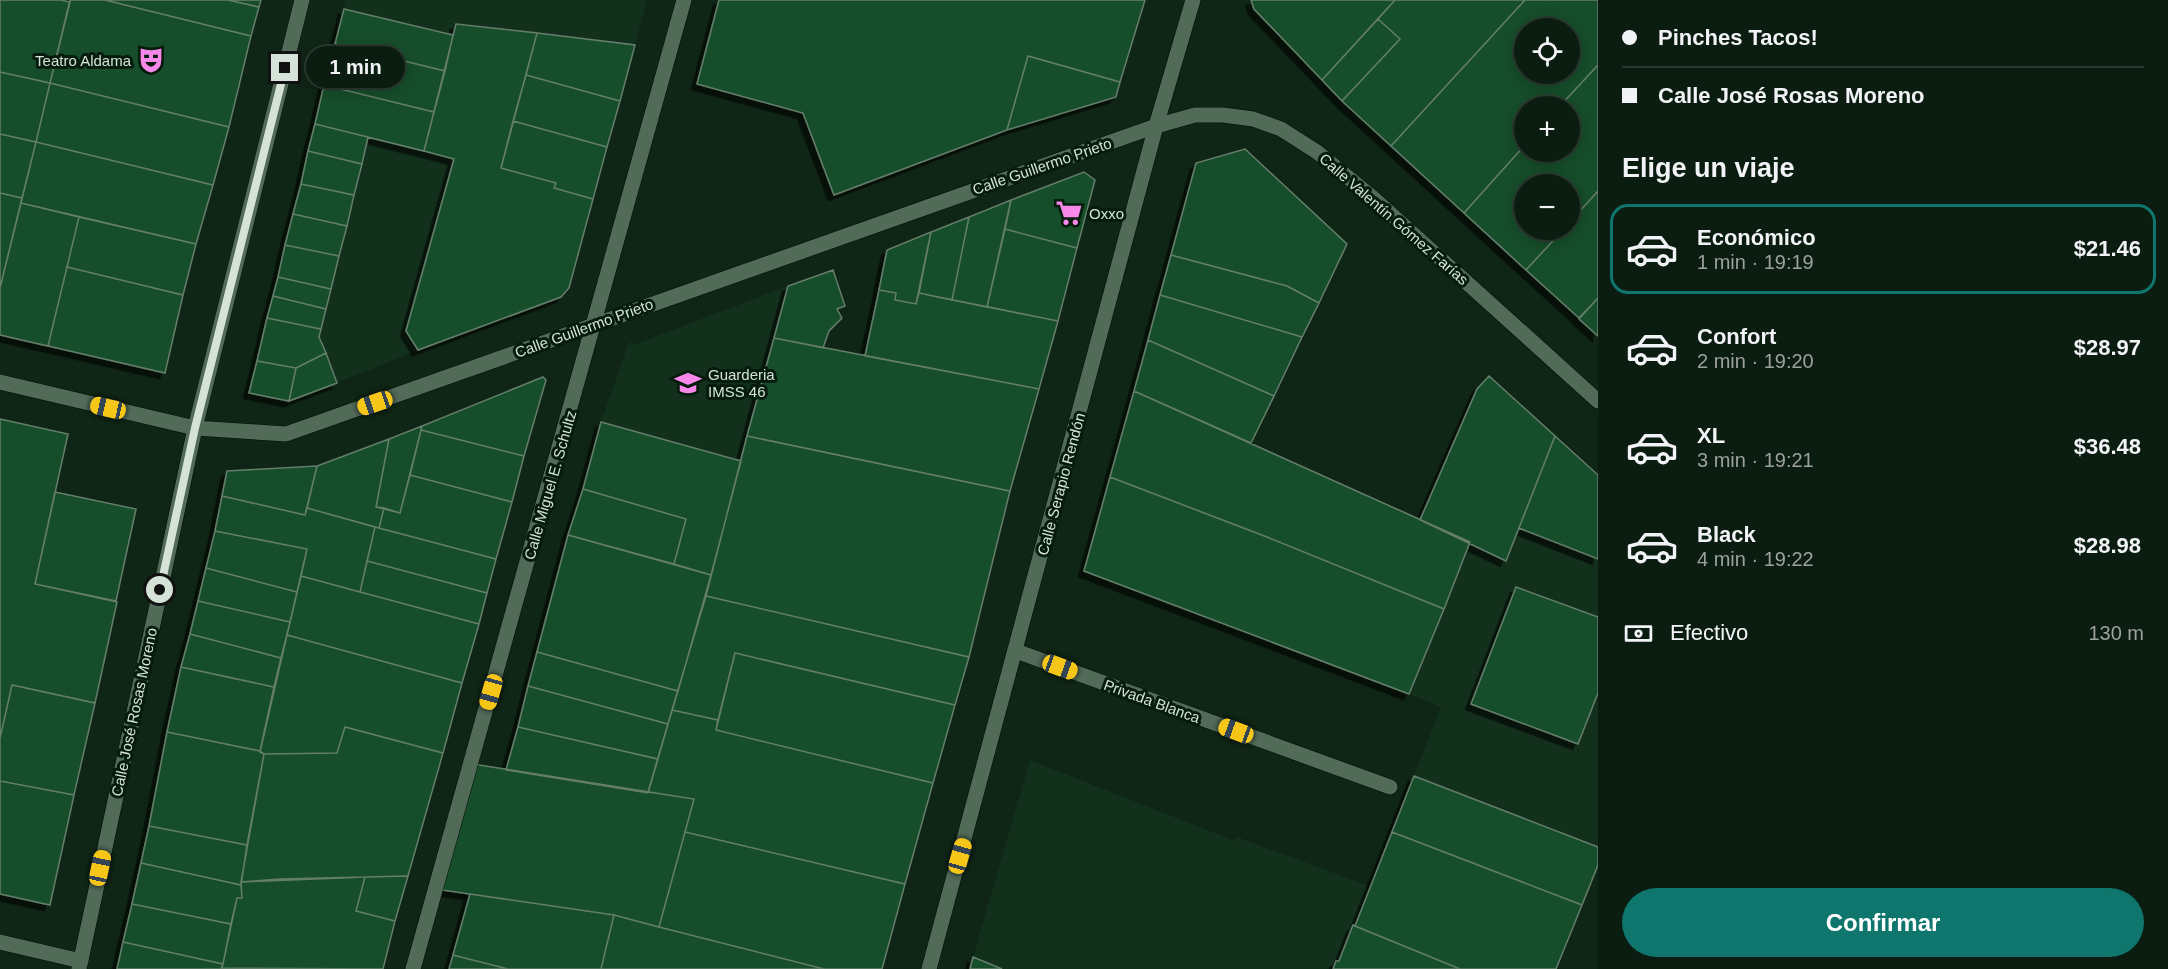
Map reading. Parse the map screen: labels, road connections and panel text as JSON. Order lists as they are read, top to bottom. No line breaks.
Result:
{"streets":{"street":["Calle Guillermo Prieto","Calle Valentín Gómez Farías","Calle Serapio Rendón","Calle Miguel E. Schultz","Privada Blanca","Calle José Rosas Moreno"]},"crossings":[["Calle Guillermo Prieto","Calle Valentín Gómez Farías"],["Calle Guillermo Prieto","Calle Serapio Rendón"],["Calle Guillermo Prieto","Calle Miguel E. Schultz"],["Calle Guillermo Prieto","Calle José Rosas Moreno"],["Calle Valentín Gómez Farías","Calle Serapio Rendón"],["Calle Serapio Rendón","Privada Blanca"]],"places":{"theatre":["Teatro Aldama"],"supermarket":["Oxxo"],"school or university":["Guarderia IMSS 46"]},"page":{"banner":["Pinches Tacos!","Calle José Rosas Moreno"],"map_buttons":["+","−"],"bubble":"1 min","heading":"Elige un viaje","list":[{"name":"Económico","note":"1 min · 19:19","value":"$21.46"},{"name":"Confort","note":"2 min · 19:20","value":"$28.97"},{"name":"XL","note":"3 min · 19:21","value":"$36.48"},{"name":"Black","note":"4 min · 19:22","value":"$28.98"}],"pay":["Efectivo","130 m"],"buttons":"Confirmar"}}
